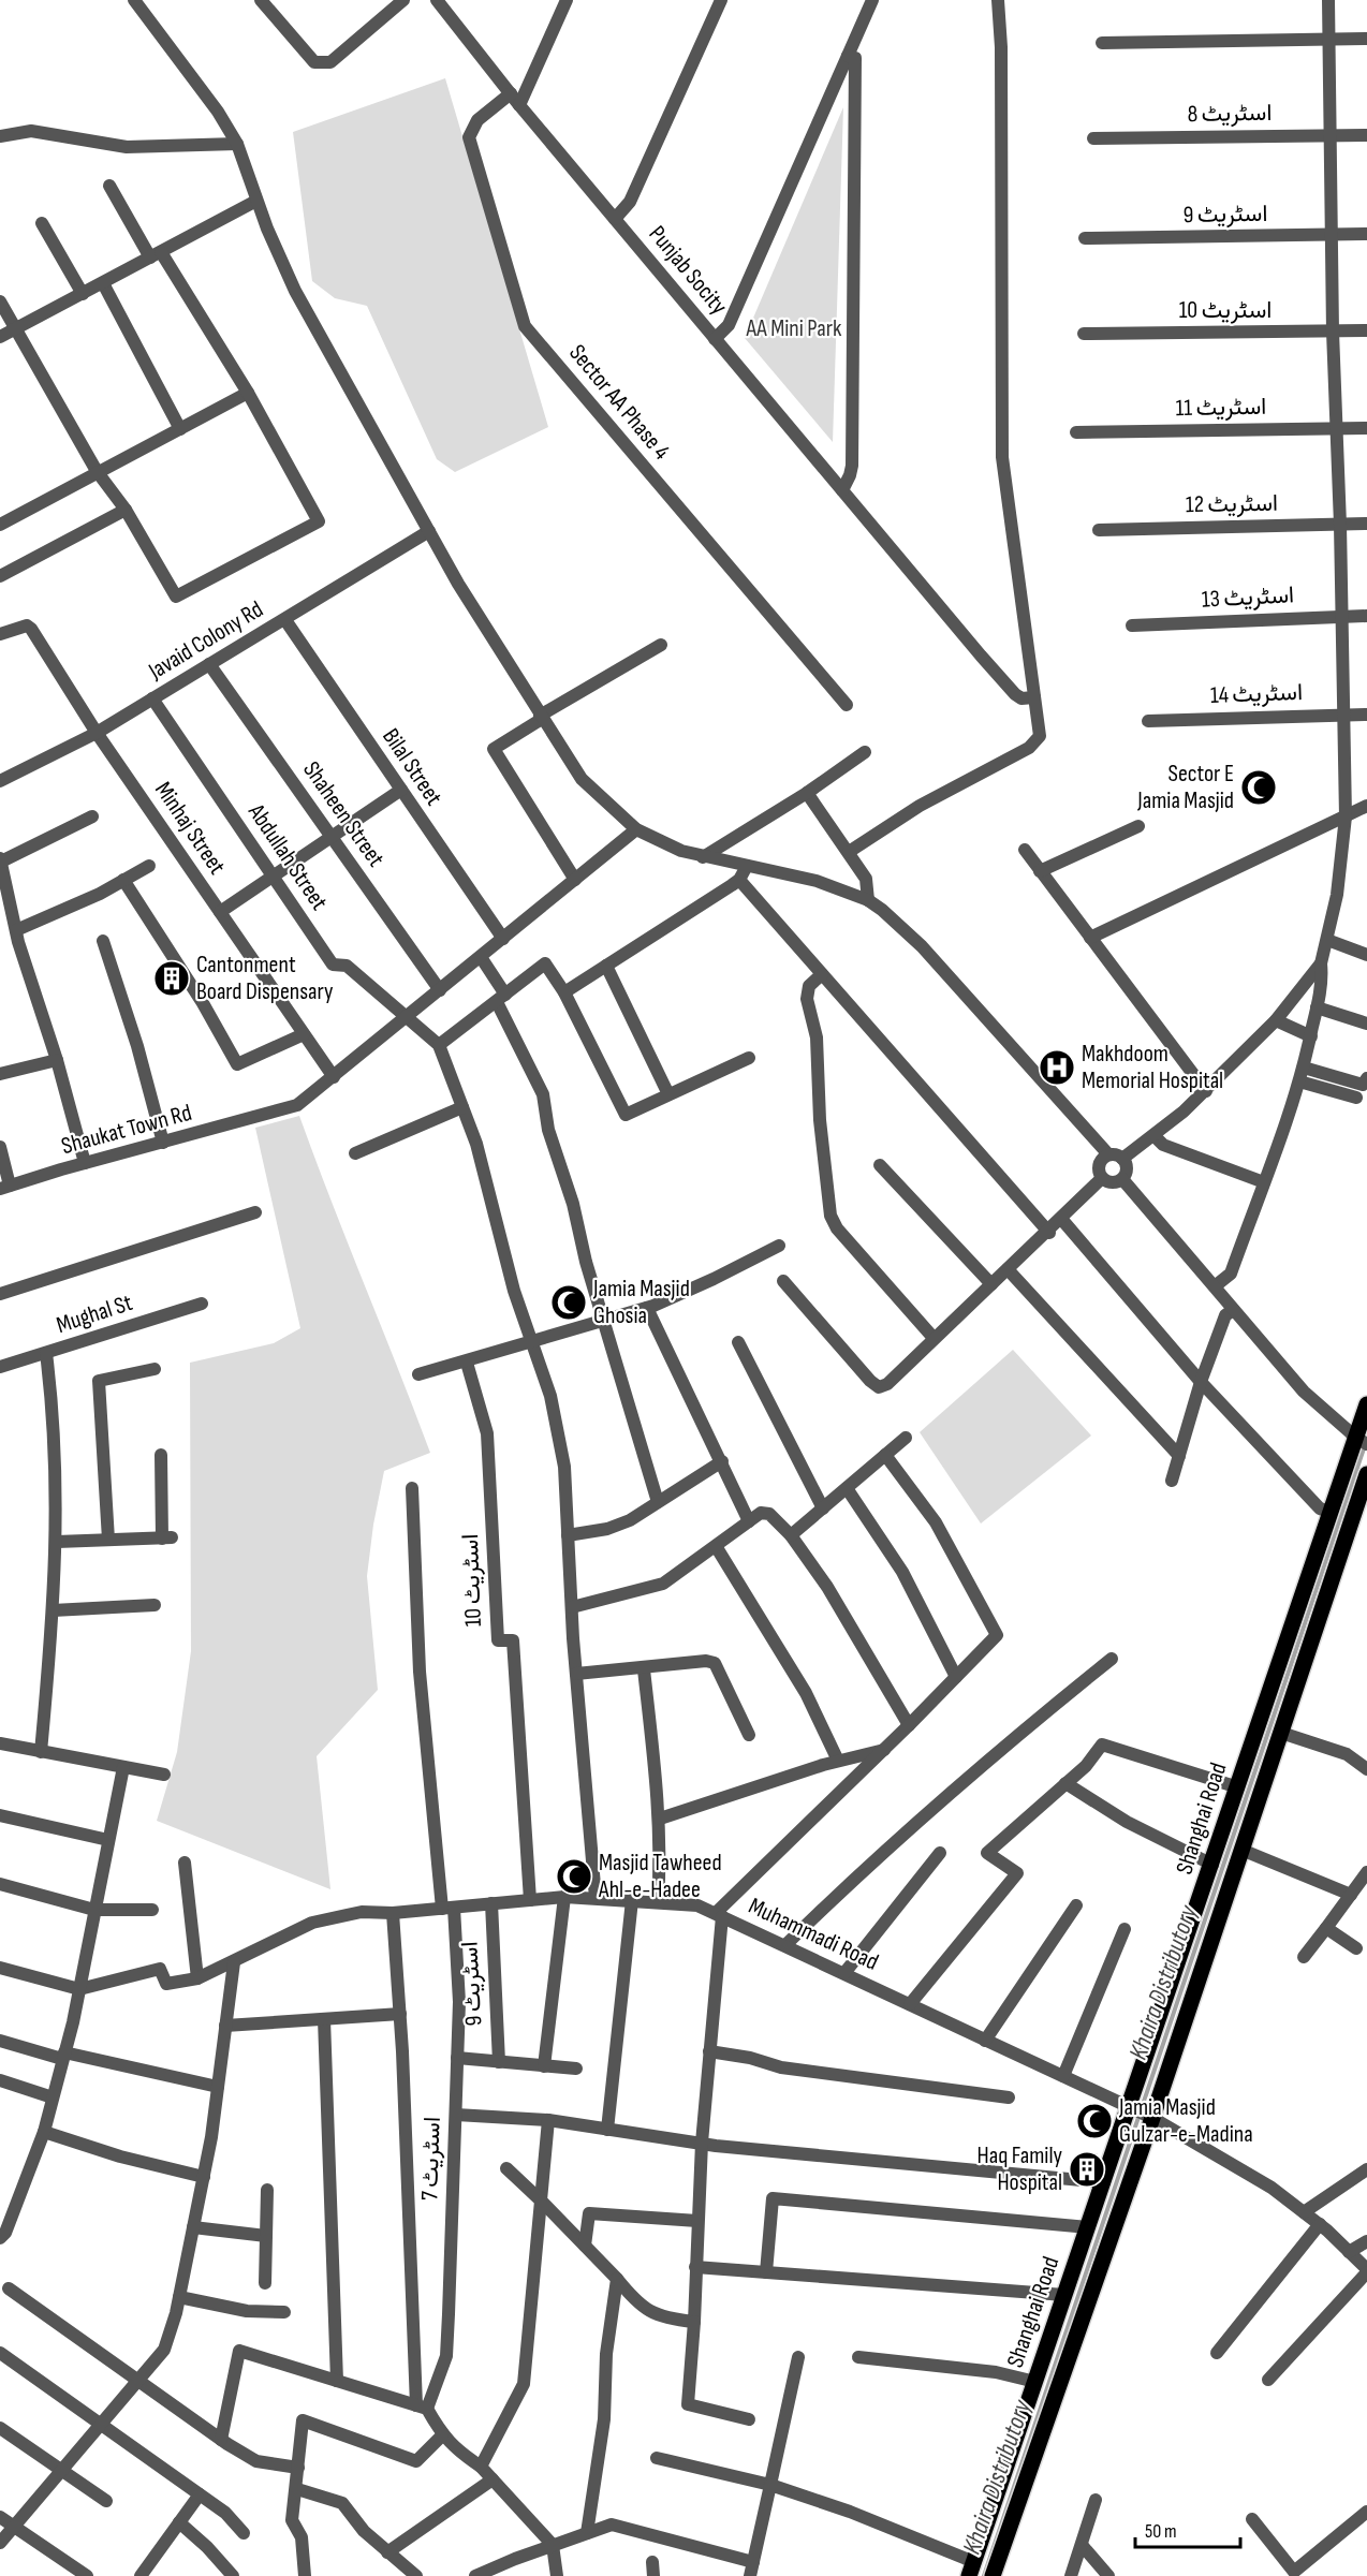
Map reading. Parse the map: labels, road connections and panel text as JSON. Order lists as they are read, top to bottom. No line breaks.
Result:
{"streets":{"main road":["Shanghai Road"],"street":["اسٹریٹ 8","اسٹریٹ 9","Punjab Socity","اسٹریٹ 10","Sector AA Phase 4","اسٹریٹ 11","اسٹریٹ 12","اسٹریٹ 13","Javaid Colony Rd","اسٹریٹ 14","Bilal Street","Shaheen Street","Minhaj Street","Abdullah Street","Shaukat Town Rd","Mughal St","Muhammadi Road","اسٹریٹ 7"]},"crossings":[["اسٹریٹ 9","Muhammadi Road"],["Punjab Socity","Sector AA Phase 4"],["اسٹریٹ 10","Muhammadi Road"],["Javaid Colony Rd","Bilal Street"],["Javaid Colony Rd","Shaheen Street"],["Javaid Colony Rd","Minhaj Street"],["Javaid Colony Rd","Abdullah Street"],["Bilal Street","Shaukat Town Rd"],["Shaheen Street","Shaukat Town Rd"],["Minhaj Street","Shaukat Town Rd"],["Abdullah Street","Shaukat Town Rd"],["Shanghai Road","Muhammadi Road"],["Muhammadi Road","اسٹریٹ 7"]],"water":["Khaira Distributory"],"parks":["AA Mini Park"],"places":{"mosque":["Sector E Jamia Masjid","Jamia Masjid Ghosia","Masjid Tawheed Ahl-e-Hadee","Jamia Masjid Gulzar-e-Madina"],"building":["Cantonment Board Dispensary","Haq Family Hospital"],"hospital":["Makhdoom Memorial Hospital"]},"scale_bar":"50 m"}
